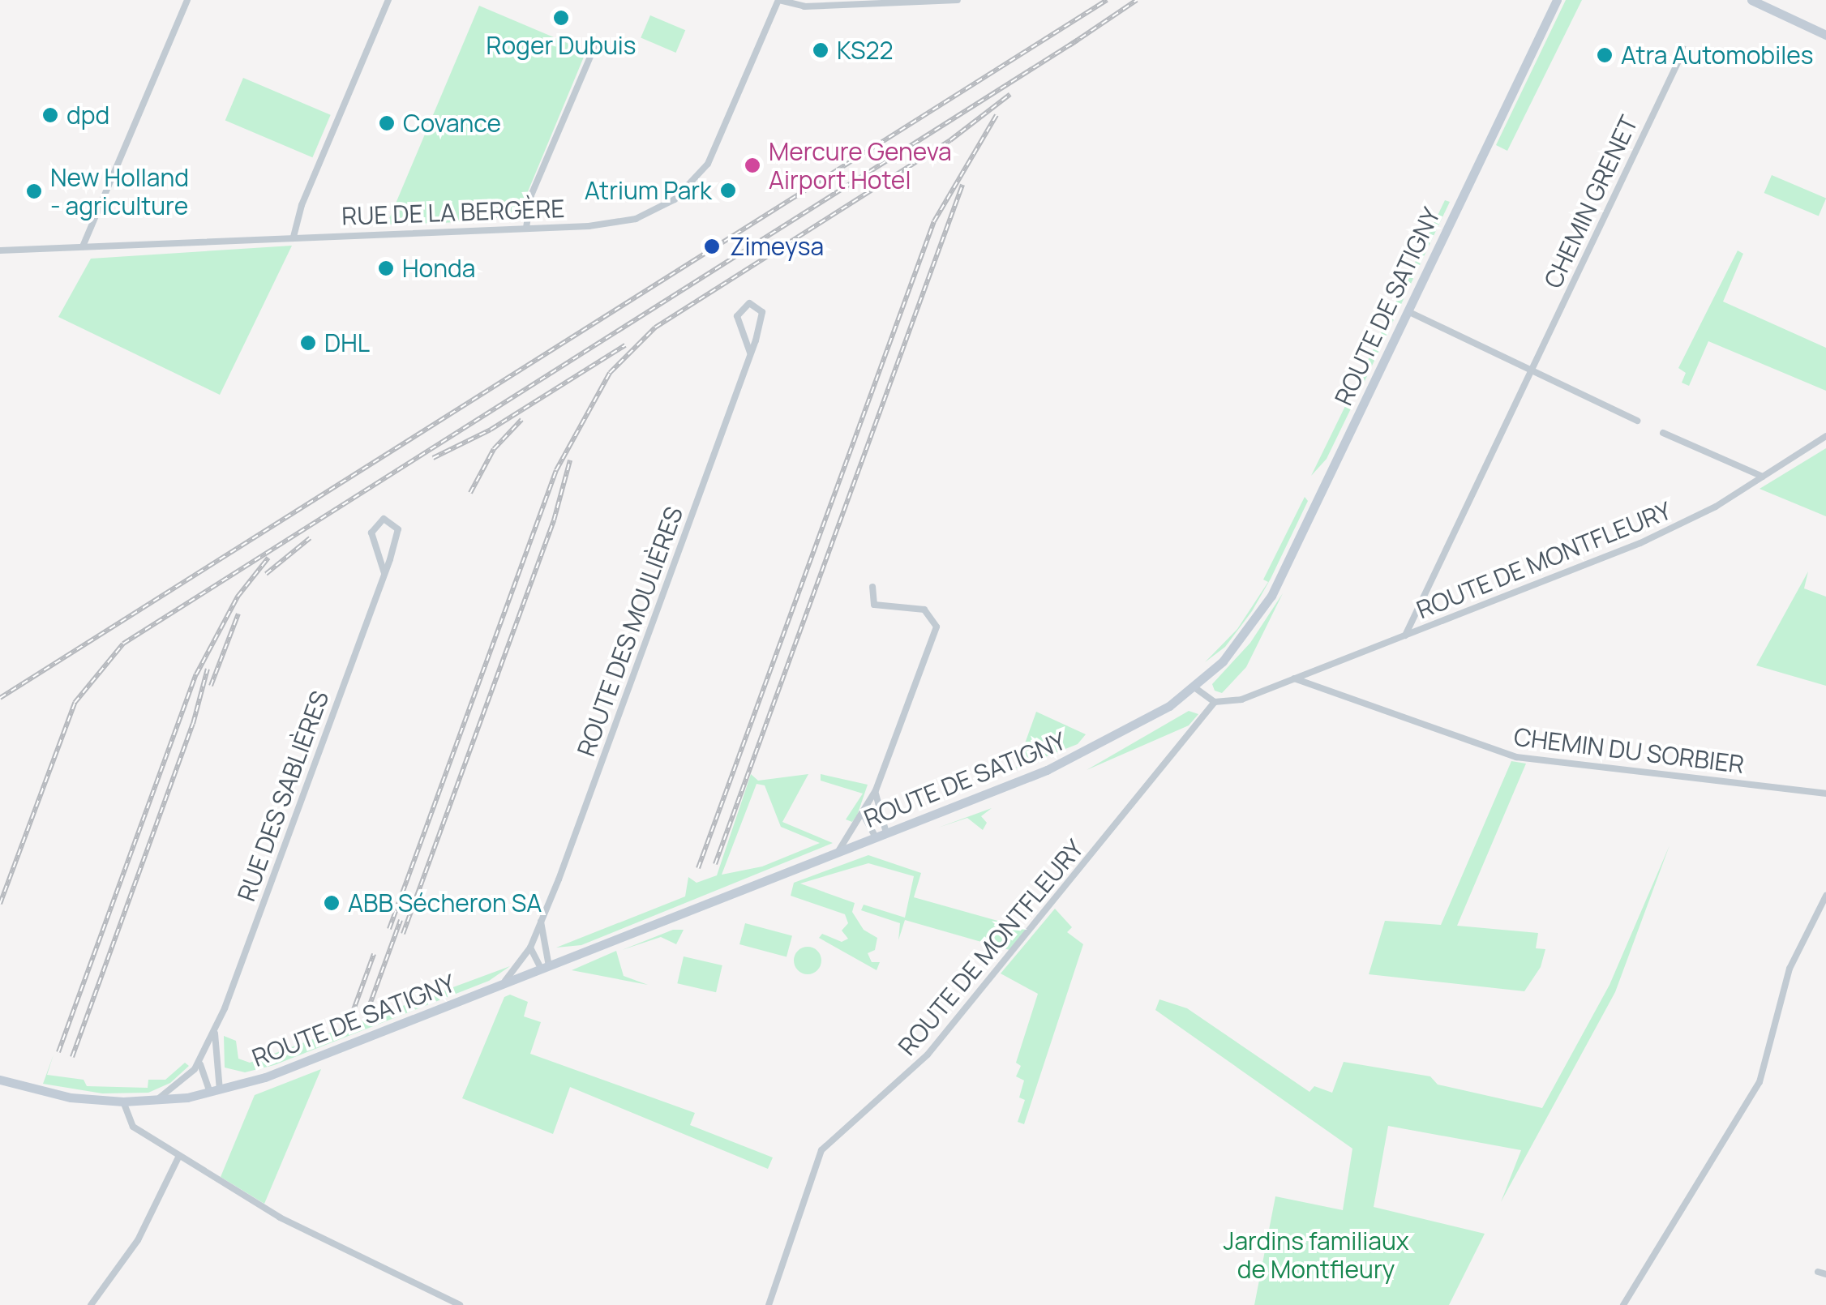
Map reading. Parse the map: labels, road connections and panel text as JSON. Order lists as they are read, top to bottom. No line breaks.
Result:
{"streets":{"street":["CHEMIN GRENET","RUE DE LA BERGÈRE","ROUTE DE SATIGNY","ROUTE DE MONTFLEURY","ROUTE DES MOULIÈRES","CHEMIN DU SORBIER","RUE DES SABLIÈRES"]},"crossings":[["CHEMIN GRENET","ROUTE DE MONTFLEURY"],["ROUTE DE SATIGNY","RUE DES SABLIÈRES"],["ROUTE DE MONTFLEURY","CHEMIN DU SORBIER"]],"parks":["Jardins familiaux de Montfleury"],"places":["Roger Dubuis","KS22","Atra Automobiles","dpd","Covance","Mercure Geneva Airport Hotel","Atrium Park","New Holland - agriculture","Zimeysa","Honda","DHL","ABB Sécheron SA"]}
